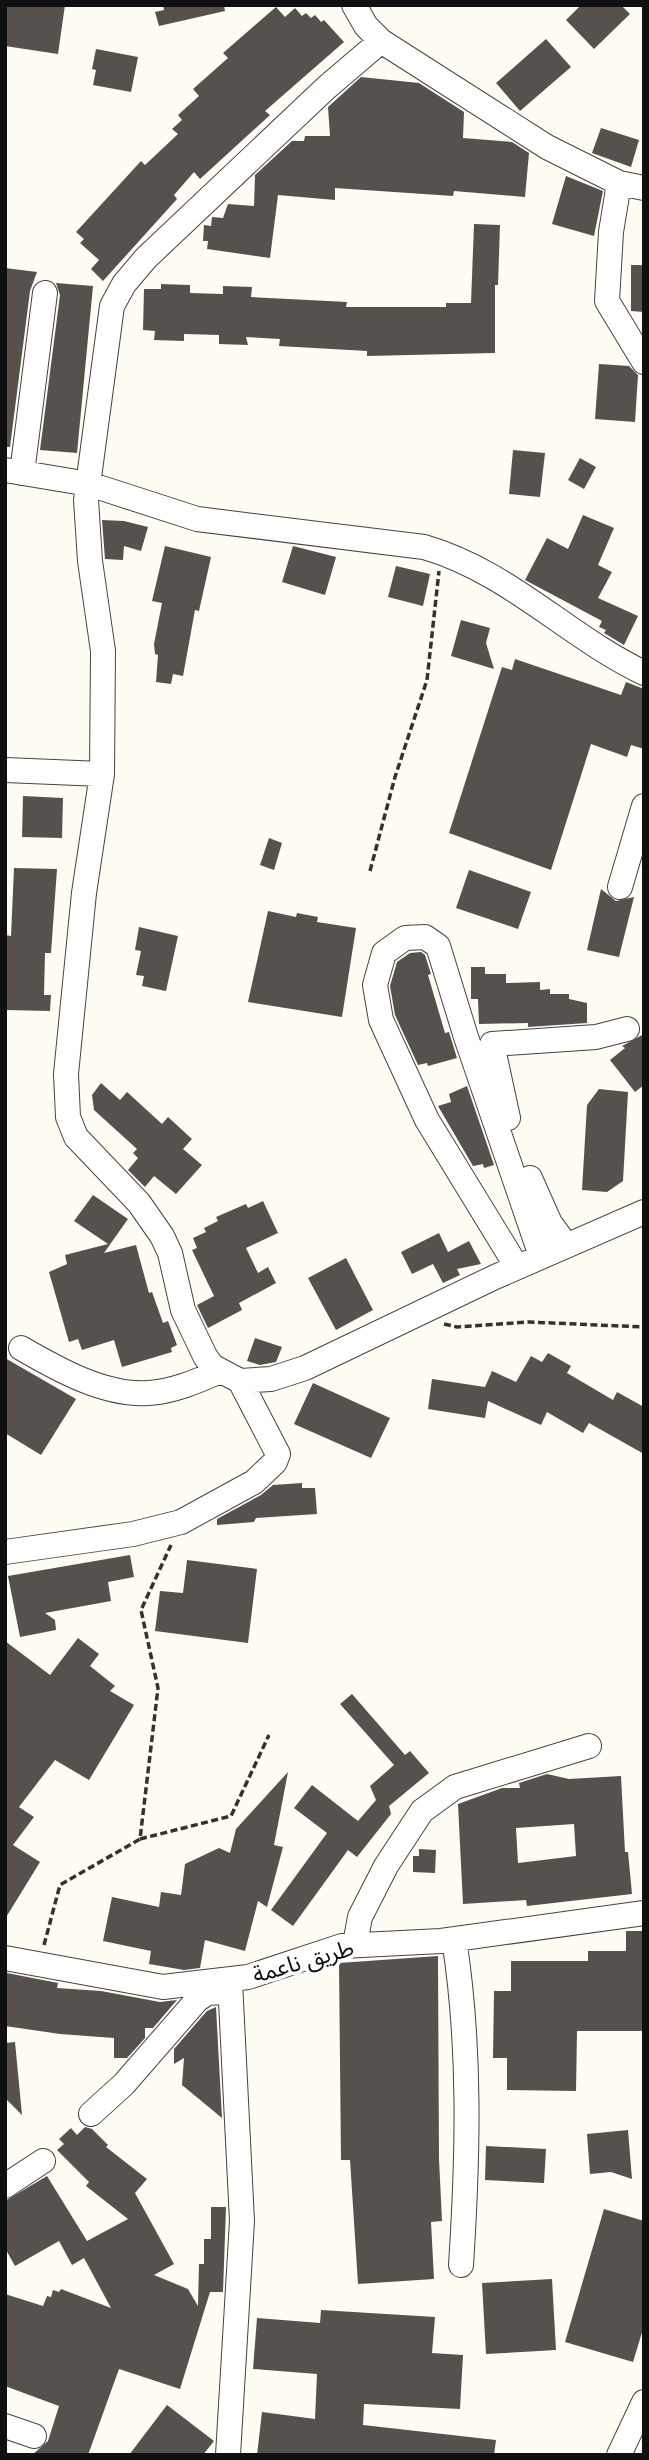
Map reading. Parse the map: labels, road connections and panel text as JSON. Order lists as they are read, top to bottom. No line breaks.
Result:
{"streets":{"street":["طريق ناعمة"]}}
